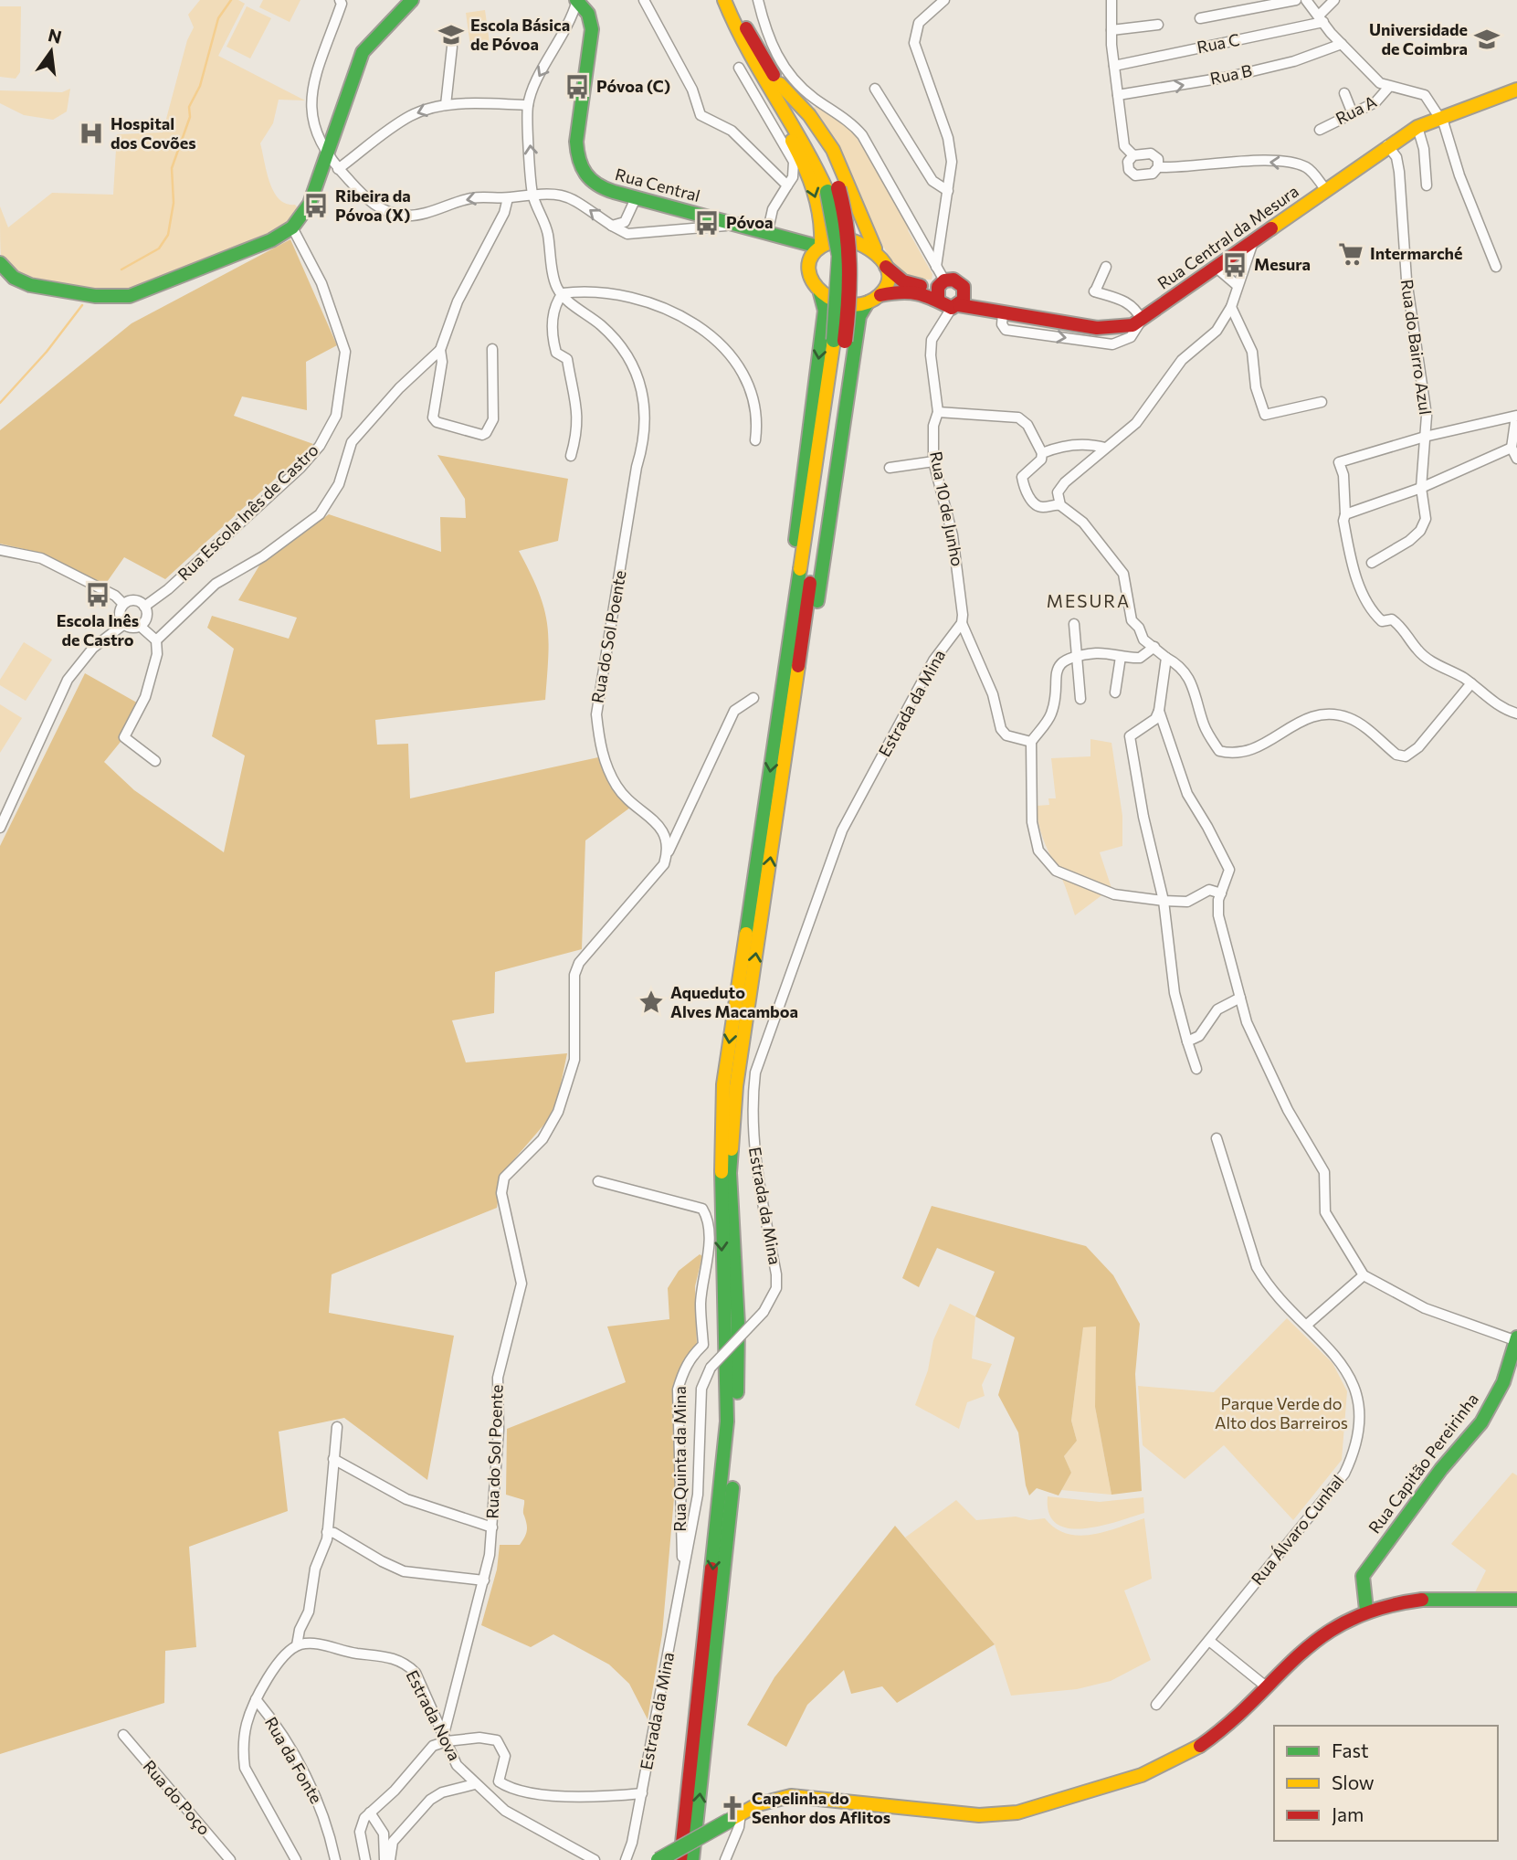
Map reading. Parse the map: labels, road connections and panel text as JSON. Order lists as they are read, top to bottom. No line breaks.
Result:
{"streets":{"main road":["Rua Central","Rua Central da Mesura","Rua Capitão Pereirinha"],"street":["Rua C","Rua B","Rua A","Rua do Bairro Azul","Rua 10 de Junho","Rua Escola Inês de Castro","Rua do Sol Poente","Estrada da Mina","Rua Quinta da Mina","Rua Álvaro Cunhal","Estrada Nova","Rua da Fonte","Rua do Poço"]},"crossings":[["Rua Central da Mesura","Rua do Bairro Azul"],["Rua Central da Mesura","Rua 10 de Junho"],["Rua 10 de Junho","Estrada da Mina"],["Rua do Sol Poente","Estrada Nova"],["Estrada da Mina","Rua Quinta da Mina"]],"districts":["MESURA"],"parks":["Parque Verde do Alto dos Barreiros"],"places":{"school or university":["Escola Básica de Póvoa","Universidade de Coimbra"],"bus stop":["Póvoa (C)","Ribeira da Póvoa (X)","Póvoa","Mesura","Escola Inês de Castro"],"hospital":["Hospital dos Covões"],"supermarket":["Intermarché"],"place":["Aqueduto Alves Macamboa"],"church":["Capelinha do Senhor dos Aflitos"]},"legend":["Fast","Slow","Jam"],"north":"top"}
